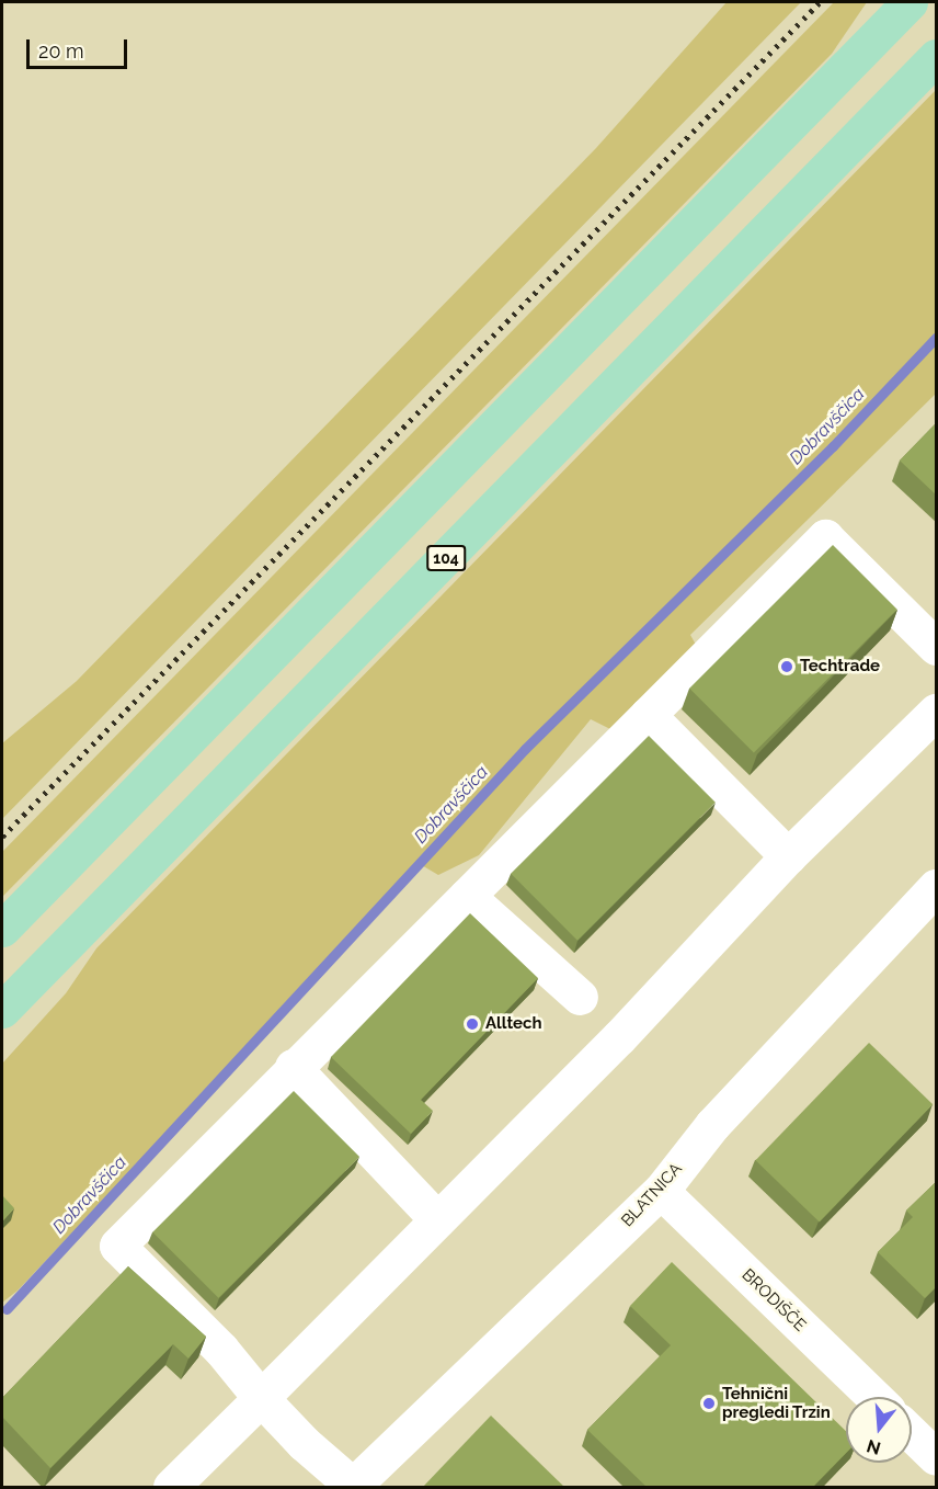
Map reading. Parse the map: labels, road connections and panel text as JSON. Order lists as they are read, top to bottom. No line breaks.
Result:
{"streets":{"main road":["104"],"street":["BLATNICA","BRODIŠČE"]},"crossings":[["BLATNICA","BRODIŠČE"]],"water":["Dobravščica"],"places":["Techtrade","Alltech","Tehnični pregledi Trzin"],"scale_bar":"20 m","north":"bottom"}
